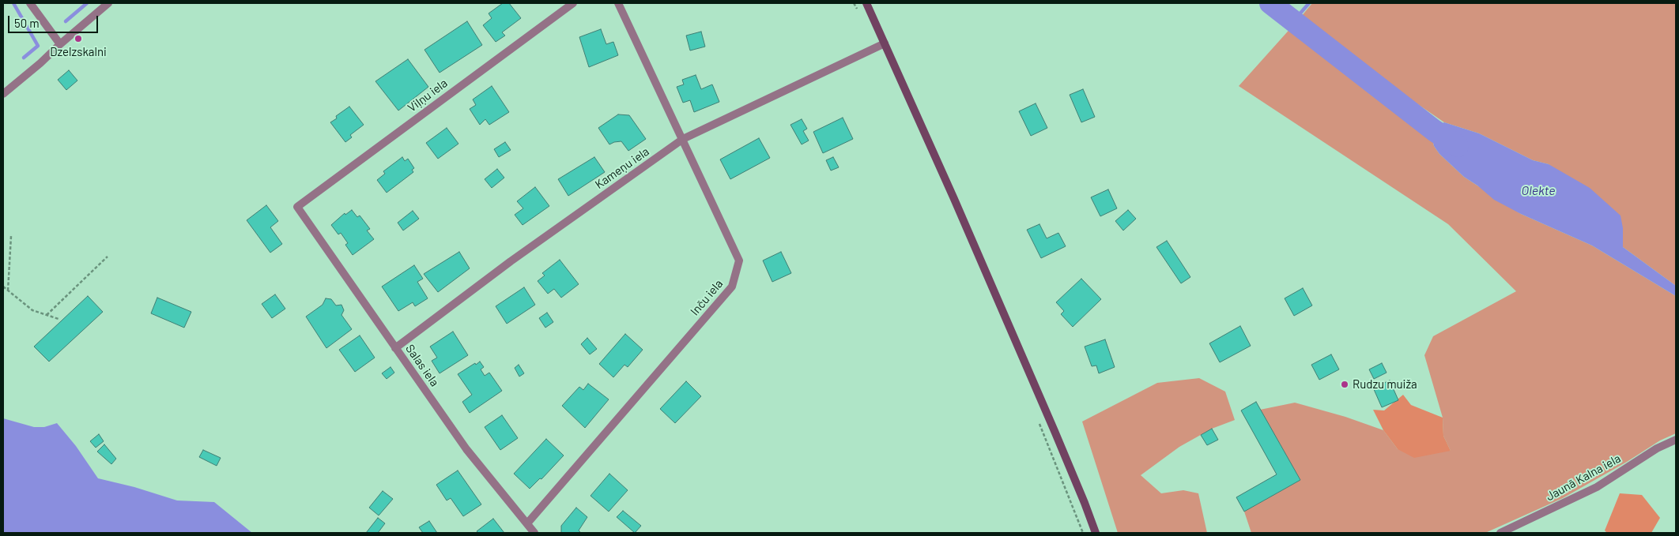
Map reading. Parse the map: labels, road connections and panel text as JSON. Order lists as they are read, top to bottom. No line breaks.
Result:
{"streets":{"street":["Viļņu iela","Kameņu iela","Inču iela","Salas iela","Jaunā Kalna iela"]},"crossings":[["Viļņu iela","Salas iela"],["Kameņu iela","Inču iela"],["Kameņu iela","Salas iela"],["Inču iela","Salas iela"]],"water":["Olekte"],"places":["Dzelzskalni","Rudzu muiža"],"scale_bar":"50 m"}
